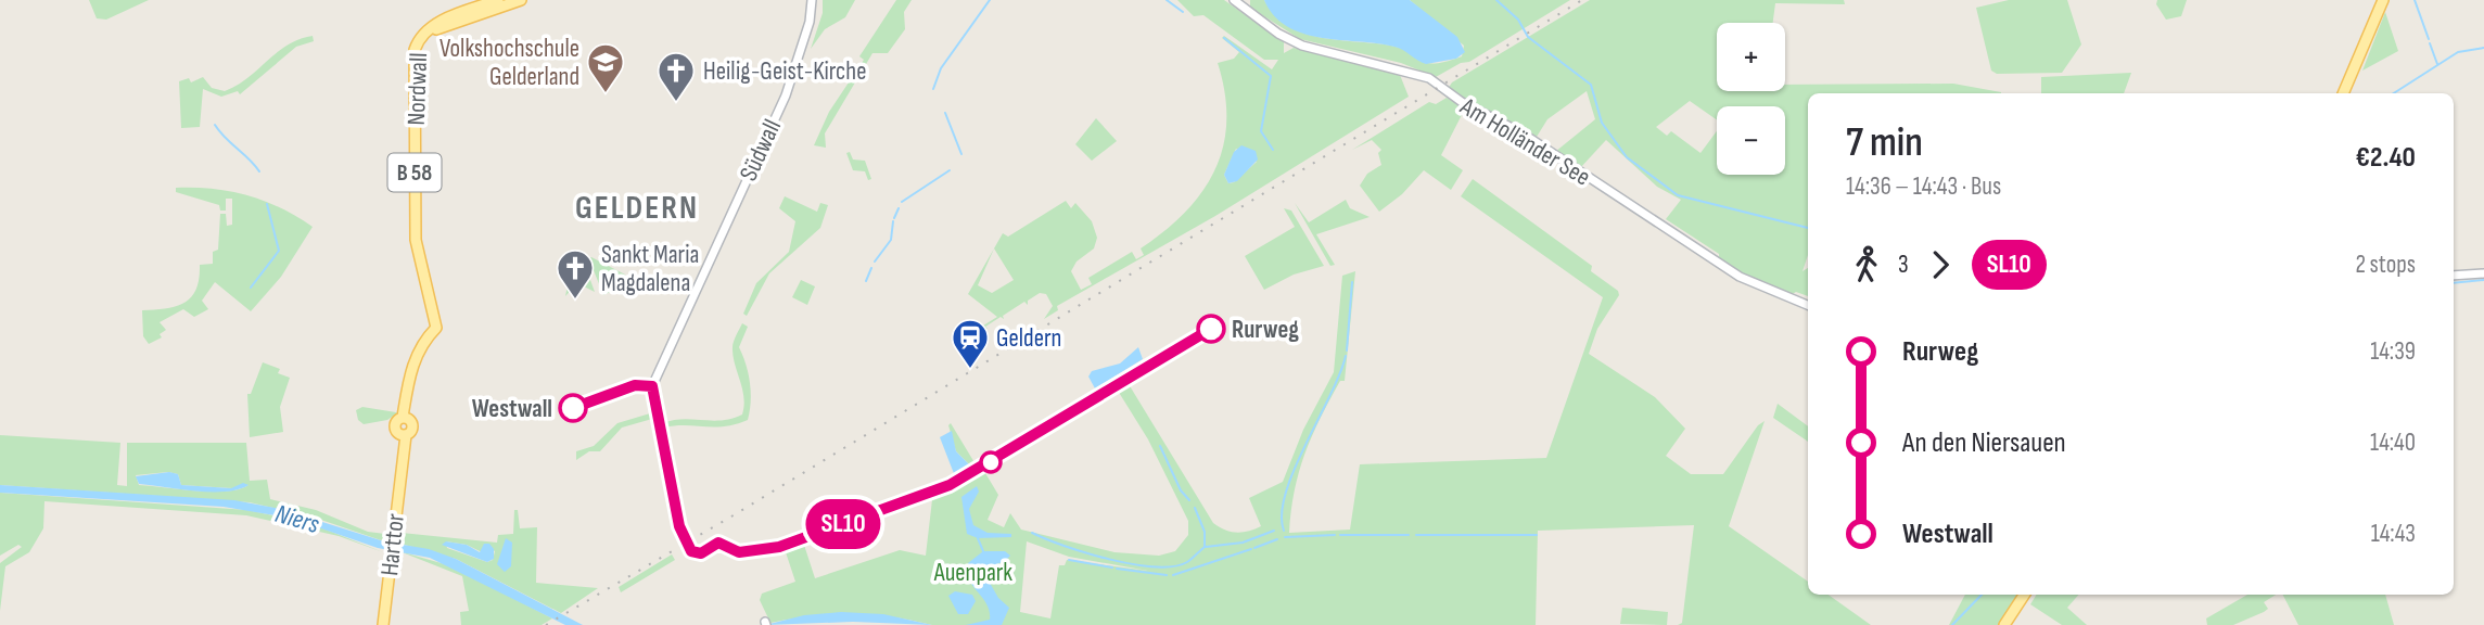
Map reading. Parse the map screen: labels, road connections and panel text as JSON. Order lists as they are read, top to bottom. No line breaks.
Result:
{"streets":{"main road":["Nordwall","B 58","Harttor"],"street":["Am Holländer See","Südwall"]},"crossings":[["Nordwall","Harttor"]],"districts":["GELDERN"],"water":["Niers"],"parks":["Auenpark"],"places":{"school or university":["Volkshochschule Gelderland"],"church":["Heilig-Geist-Kirche","Sankt Maria Magdalena"],"other":["Rurweg","Westwall"],"station":["Geldern"]},"lines":["bus line SL10"],"page":{"on_map":"SL10","map_buttons":["+","−"],"heading":["7 min","14:36 – 14:43 · Bus","€2.40"],"legs":["3","SL10","2 stops"],"list":[{"name":"Rurweg","value":"14:39"},{"name":"An den Niersauen","value":"14:40"},{"name":"Westwall","value":"14:43"}]}}
